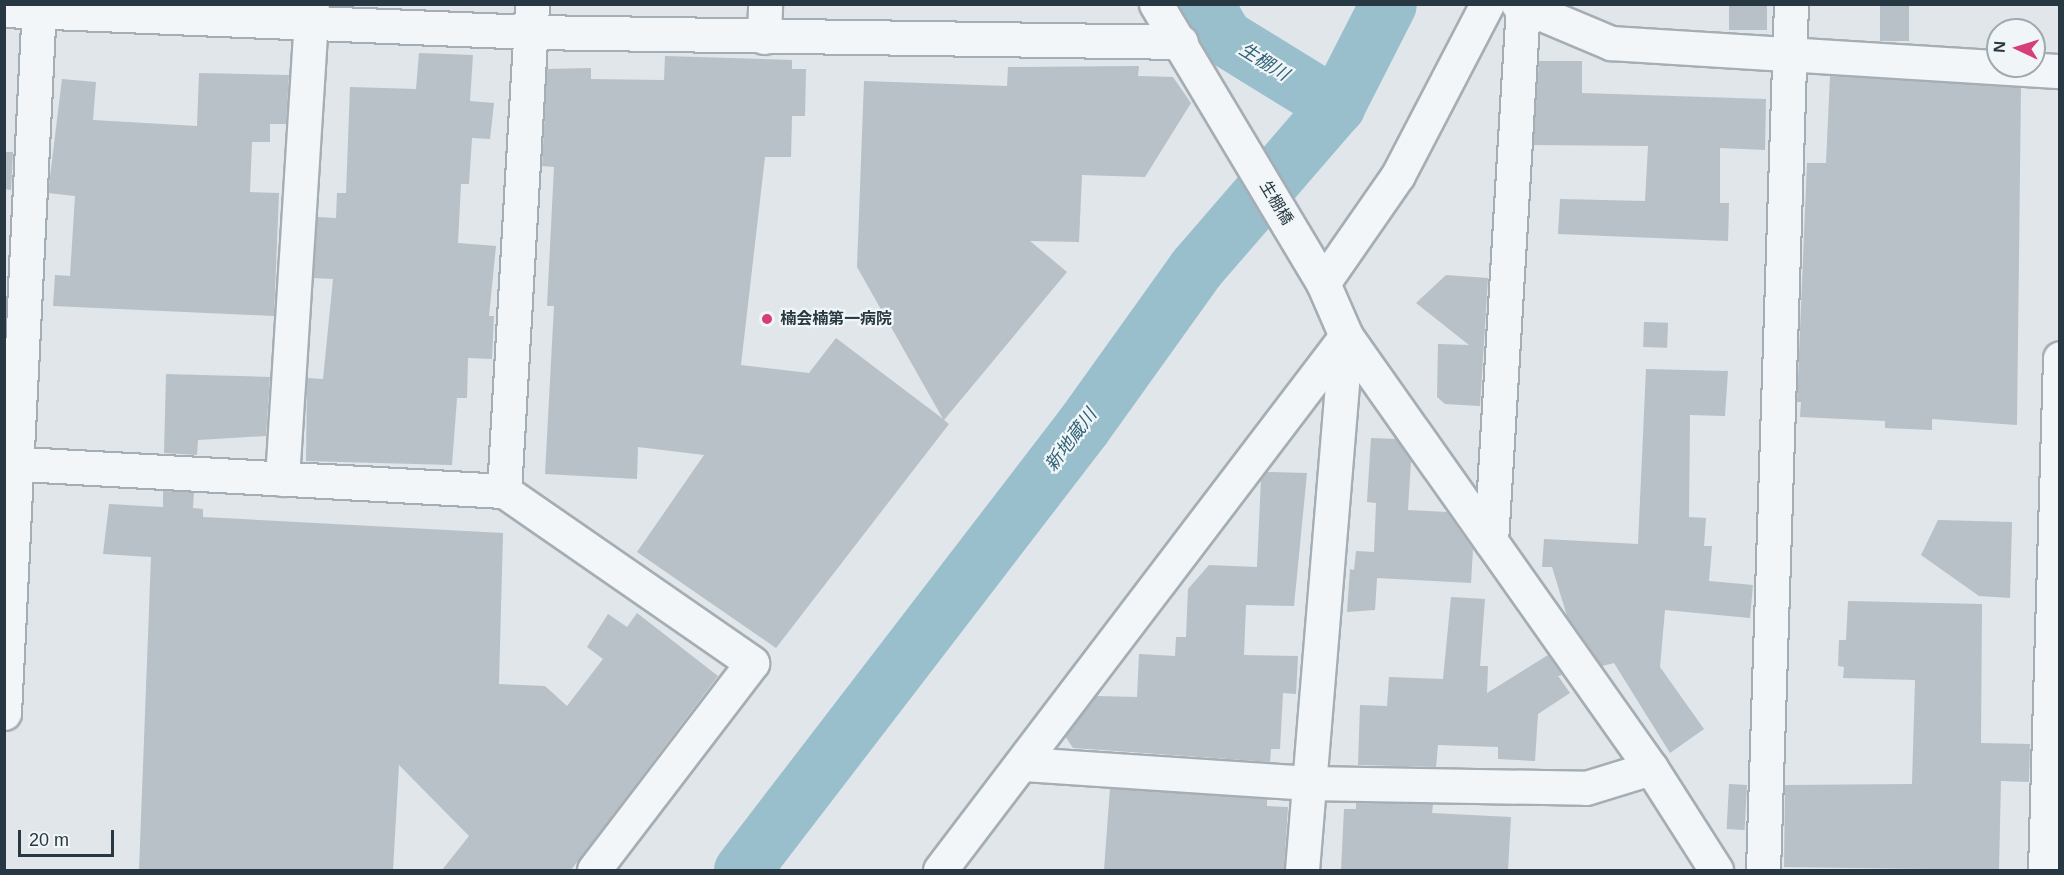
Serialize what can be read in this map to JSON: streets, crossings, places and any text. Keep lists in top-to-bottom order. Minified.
{"streets":{"street":["生棚橋"]},"water":["生棚川","新地蔵川"],"places":["楠会楠第一病院"],"scale_bar":"20 m","north":"left"}
